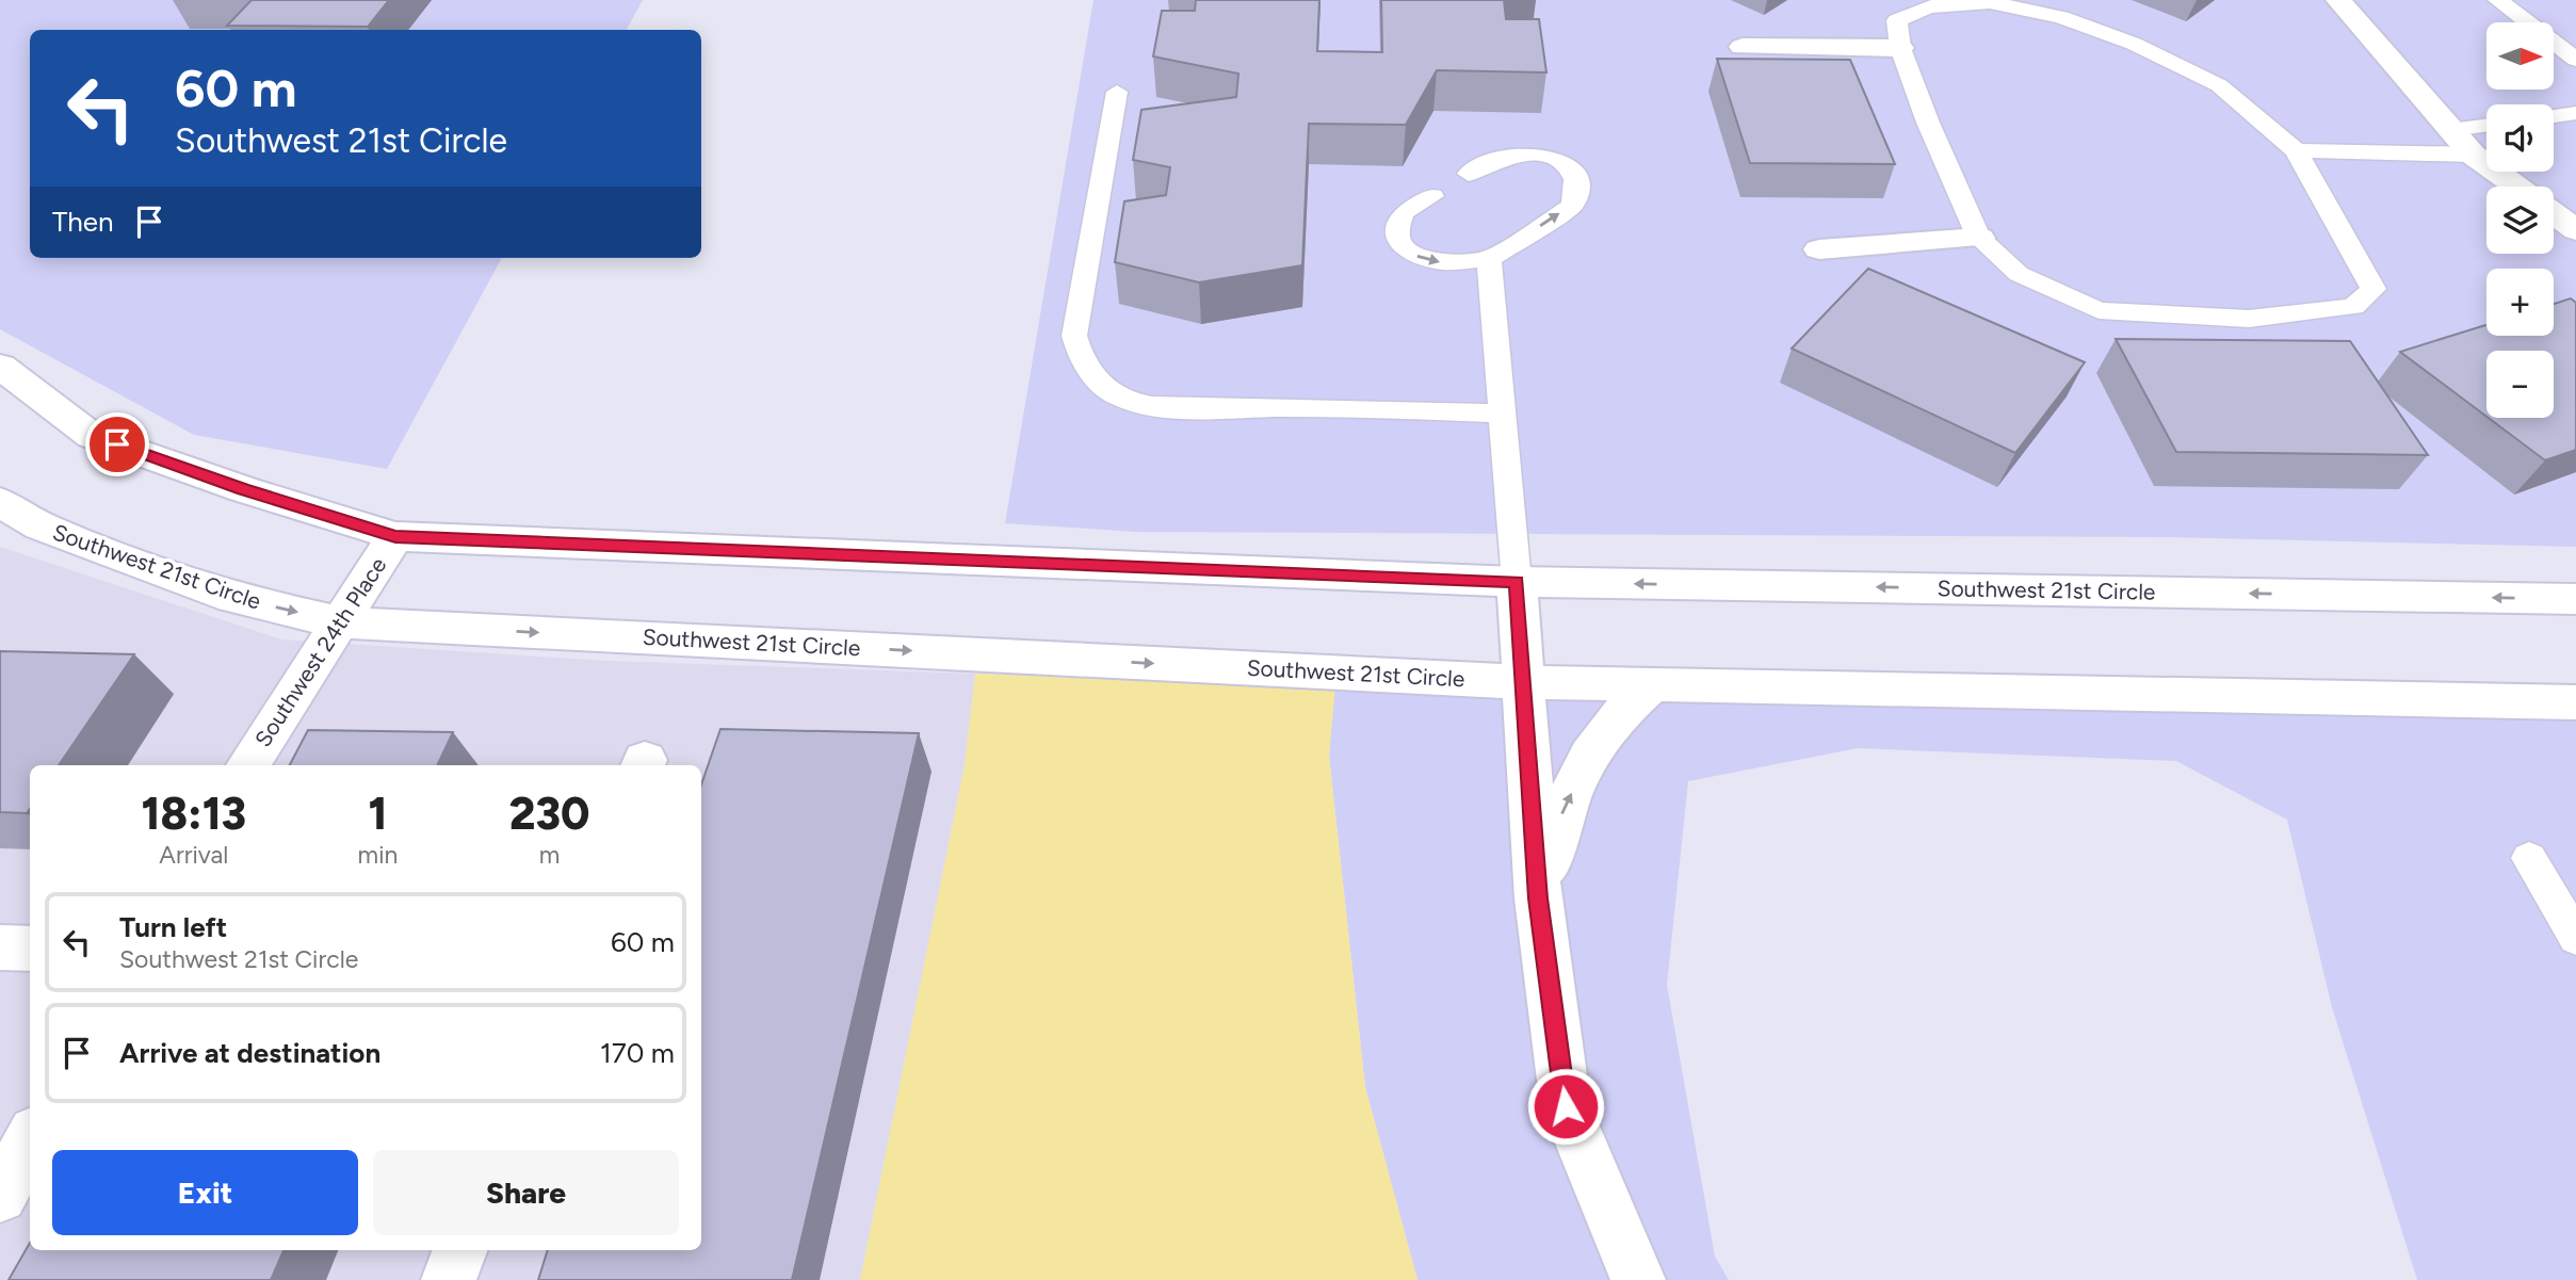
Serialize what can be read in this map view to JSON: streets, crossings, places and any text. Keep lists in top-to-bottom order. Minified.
{"streets":{"street":["Southwest 21st Circle","Southwest 24th Place"]},"crossings":[["Southwest 21st Circle","Southwest 24th Place"]],"north":"right","page":{"map_buttons":["+","−"],"turn":["60 m","Southwest 21st Circle"],"then":"Then","eta":["18:13","Arrival","1","min","230","m"],"list":[{"name":"Turn left","note":"Southwest 21st Circle","value":"60 m"},{"name":"Arrive at destination","value":"170 m"}],"buttons":["Exit","Share"]}}
